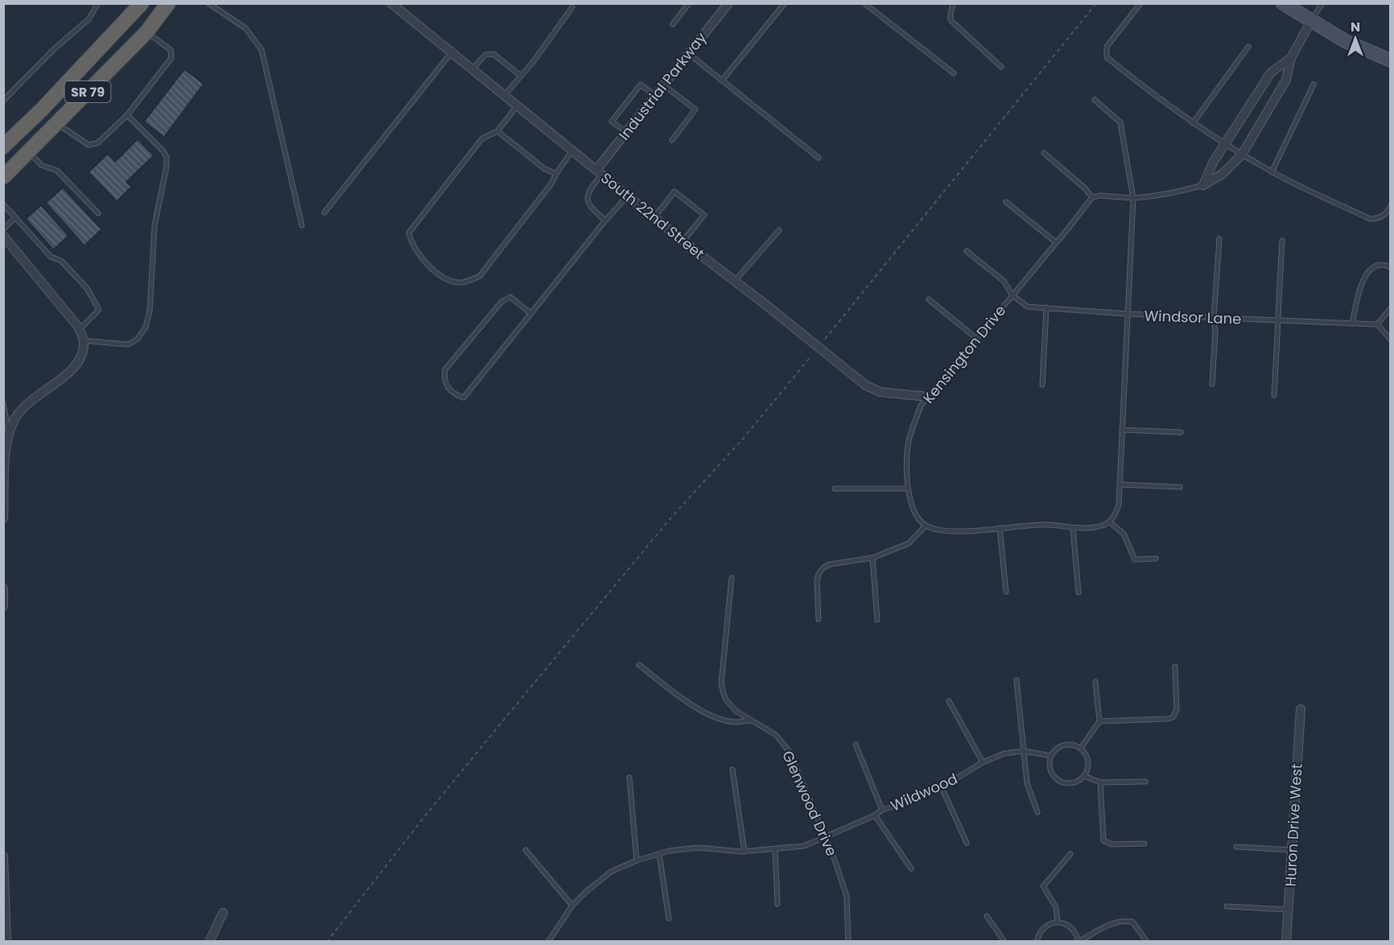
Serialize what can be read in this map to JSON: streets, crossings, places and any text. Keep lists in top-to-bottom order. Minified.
{"streets":{"highway":["SR 79"],"street":["Industrial Parkway","South 22nd Street","Huron Drive West"],"lane":["Windsor Lane","Kensington Drive","Wildwood","Glenwood Drive"]},"crossings":[["Industrial Parkway","South 22nd Street"],["South 22nd Street","Kensington Drive"],["Windsor Lane","Kensington Drive"],["Wildwood","Glenwood Drive"]],"north":"top"}
